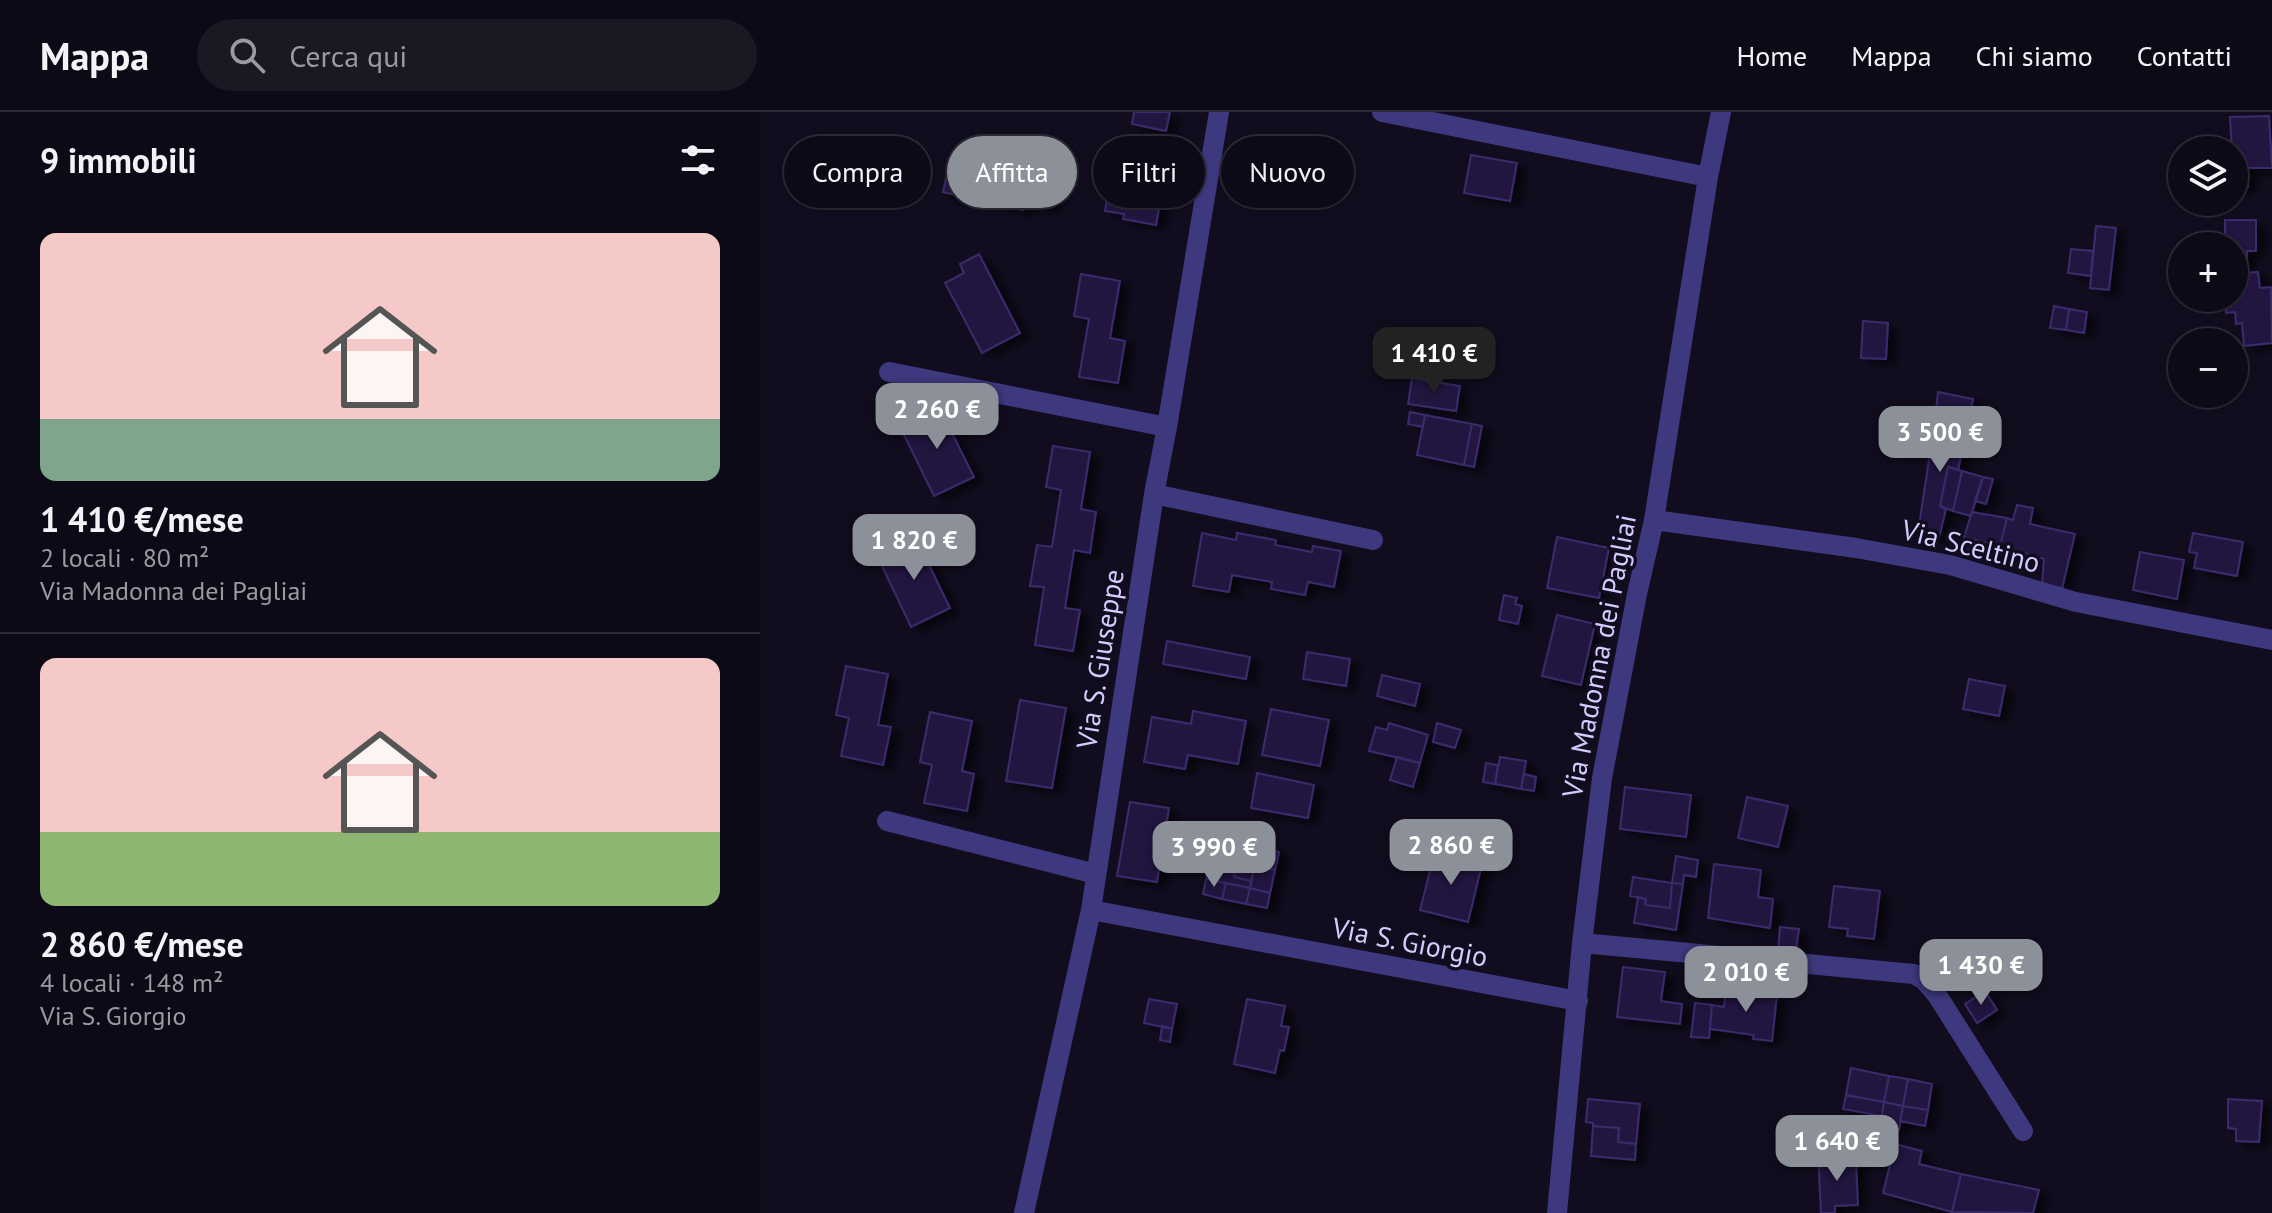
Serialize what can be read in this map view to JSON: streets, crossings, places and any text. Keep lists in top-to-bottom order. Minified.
{"streets":{"street":["Via Sceltino","Via Madonna dei Pagliai","Via S. Giuseppe","Via S. Giorgio"]},"crossings":[["Via Sceltino","Via Madonna dei Pagliai"],["Via Madonna dei Pagliai","Via S. Giorgio"],["Via S. Giuseppe","Via S. Giorgio"]],"page":{"header":"Mappa","search":"Cerca qui","nav":["Home","Mappa","Chi siamo","Contatti"],"heading":"9 immobili","map_buttons":["+","−"],"chip":["Compra","Affitta","Filtri","Nuovo"],"list":[{"name":"1 410 €/mese","note":"2 locali · 80 m² · Via Madonna dei Pagliai"},{"name":"2 860 €/mese","note":"4 locali · 148 m² · Via S. Giorgio"}],"price":["1 410 €","2 260 €","3 500 €","1 820 €","2 860 €","3 990 €","1 430 €","2 010 €","1 640 €"]}}
